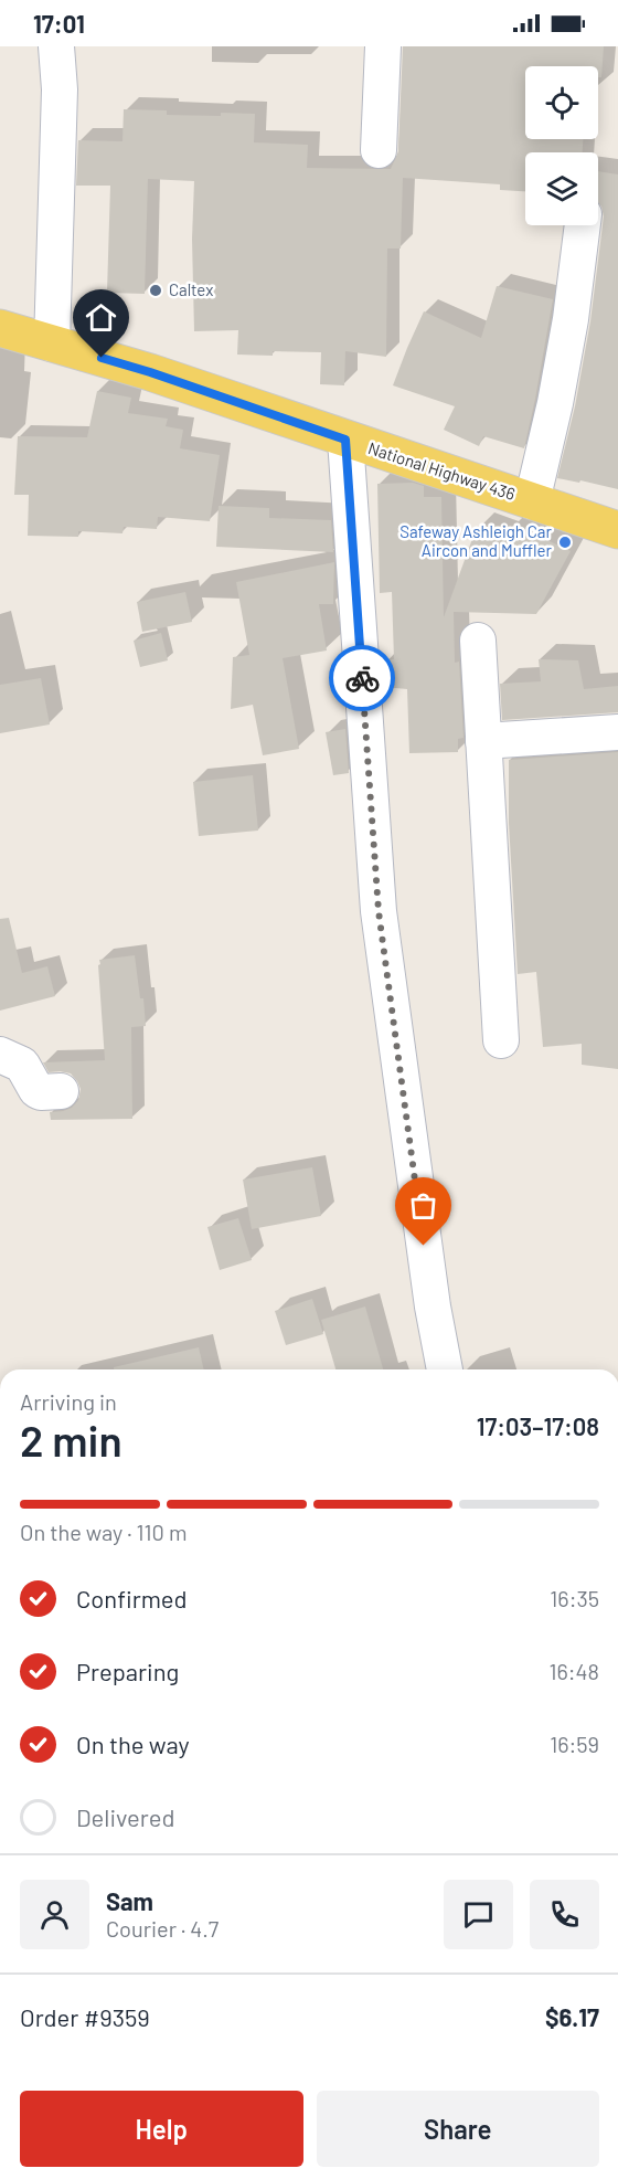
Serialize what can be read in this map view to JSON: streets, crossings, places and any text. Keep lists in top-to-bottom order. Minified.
{"streets":{"main road":["National Highway 436"]},"places":["Caltex","Safeway Ashleigh Car Aircon and Muffler"],"page":{"status":"17:01","heading":["2 min","Arriving in","17:03–17:08"],"panel":["Sam","Courier · 4.7","Order #9359","$6.17"],"bar":"On the way · 110 m","list":[["Confirmed","16:35"],["Preparing","16:48"],["On the way","16:59"],"Delivered"],"buttons":["Help","Share"]}}
